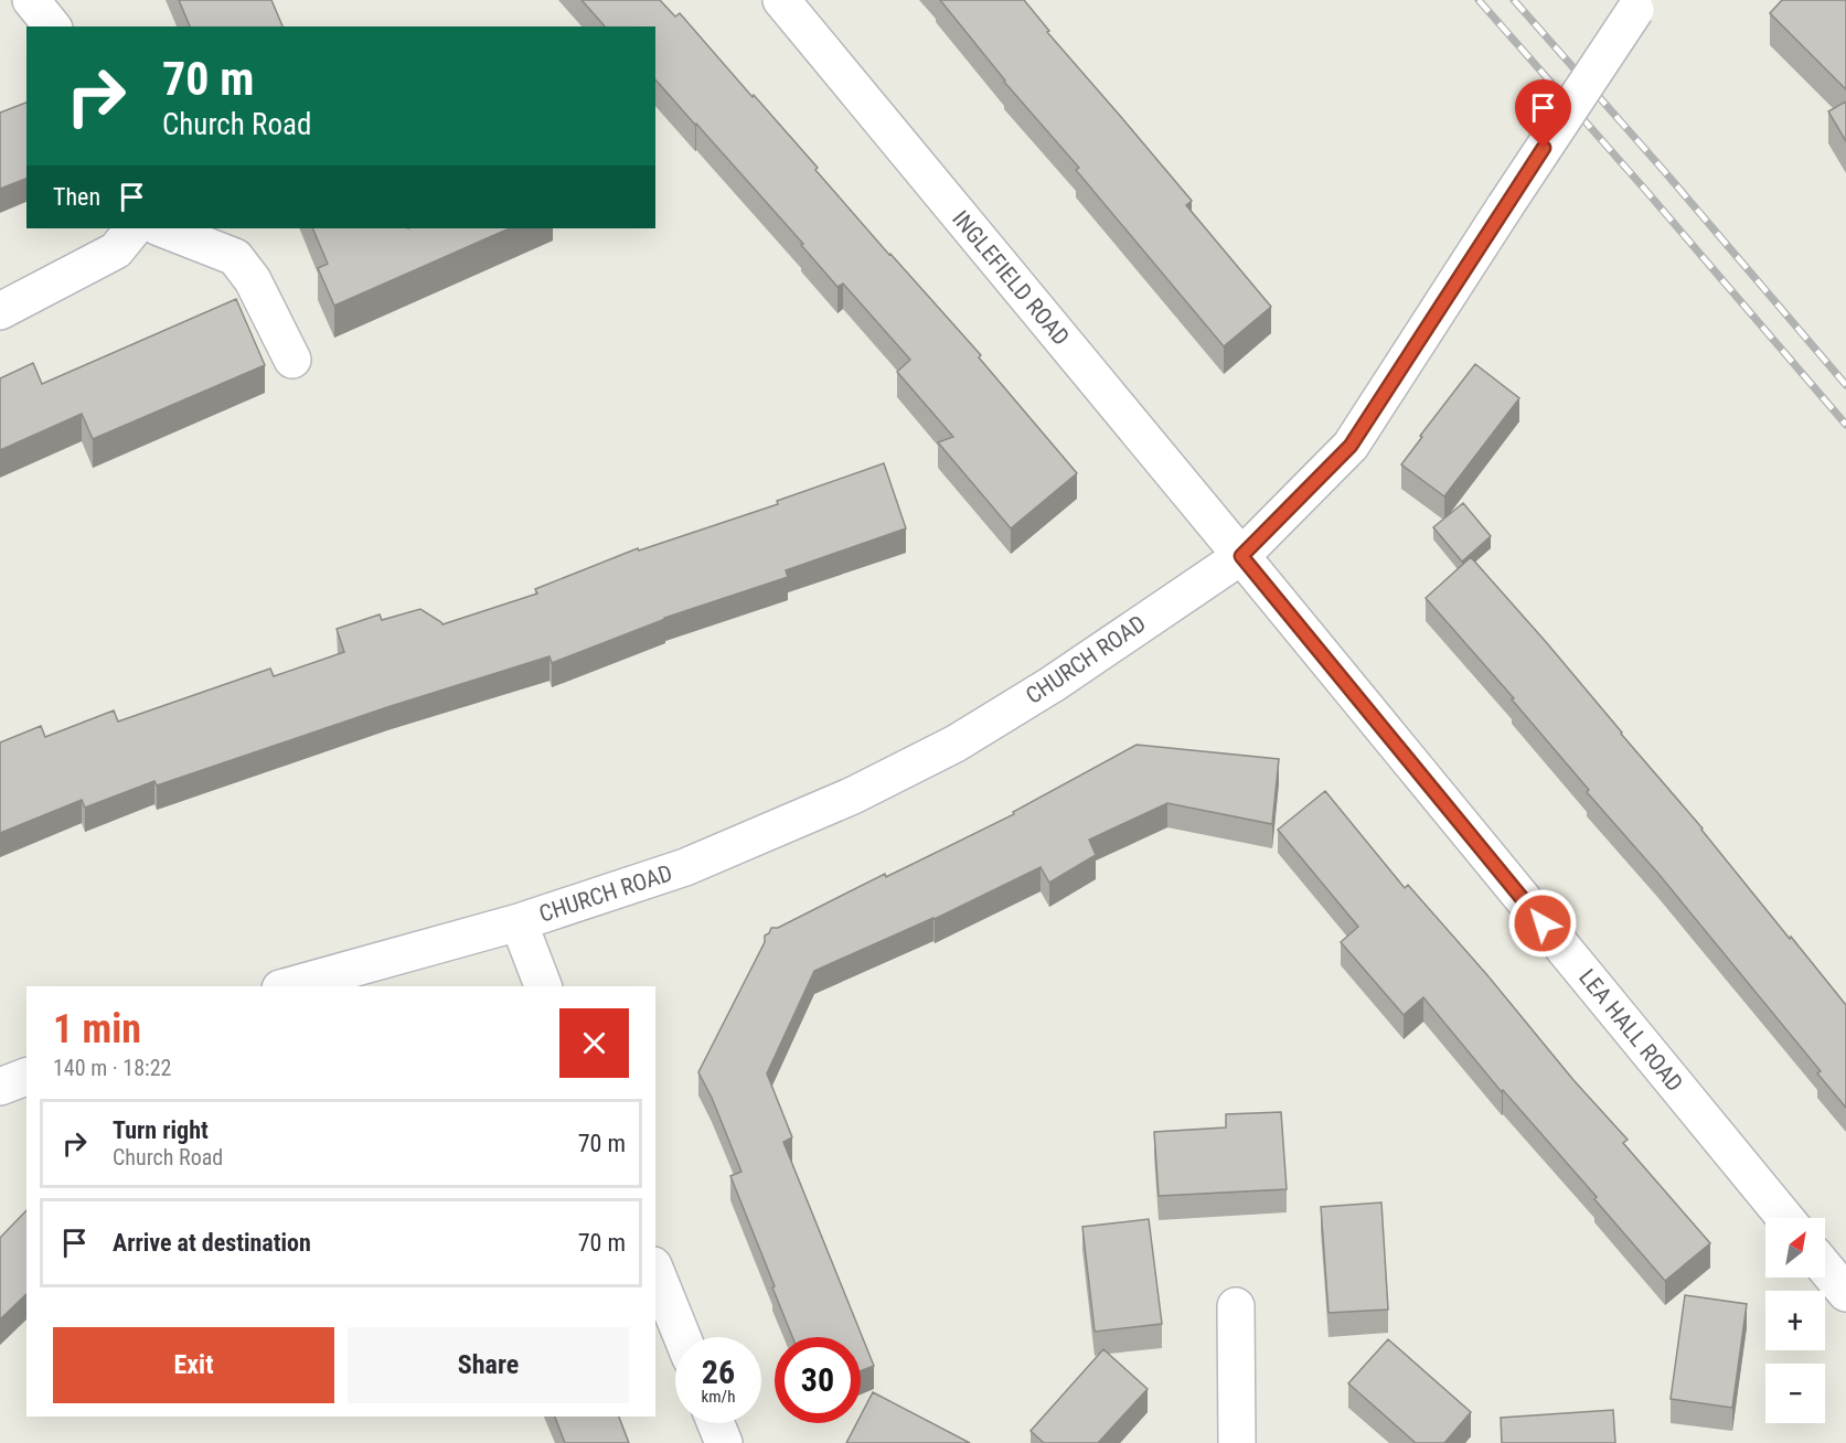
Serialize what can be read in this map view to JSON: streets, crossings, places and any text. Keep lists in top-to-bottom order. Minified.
{"streets":{"street":["INGLEFIELD ROAD","CHURCH ROAD","LEA HALL ROAD"]},"crossings":[["INGLEFIELD ROAD","CHURCH ROAD"],["INGLEFIELD ROAD","LEA HALL ROAD"],["CHURCH ROAD","LEA HALL ROAD"]],"north":"top right","page":{"turn":["70 m","Church Road"],"then":"Then","heading":["1 min","140 m · 18:22"],"list":[{"name":"Turn right","note":"Church Road","value":"70 m"},{"name":"Arrive at destination","value":"70 m"}],"map_buttons":["+","−"],"buttons":["Exit","Share"],"speed":"26 km/h","limit":"30"}}
